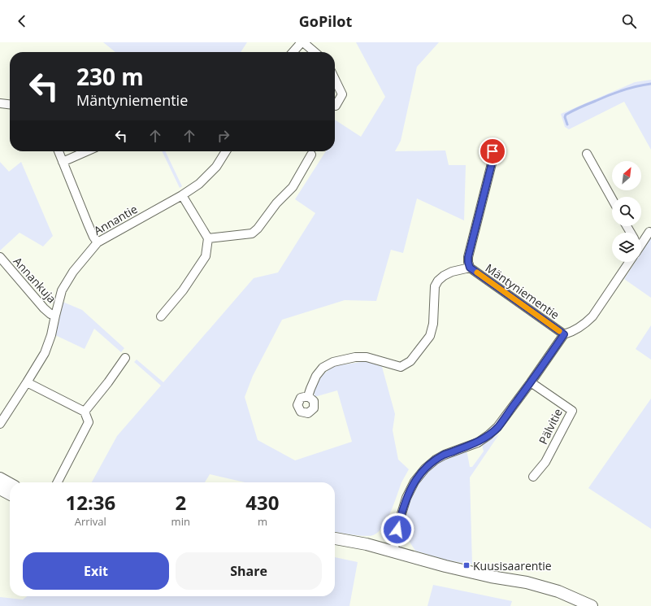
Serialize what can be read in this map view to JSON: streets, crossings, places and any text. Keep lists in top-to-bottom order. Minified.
{"streets":{"street":["Annantie","Annankuja","Mäntyniementie","Pälvitie"]},"crossings":[["Annantie","Annankuja"]],"places":{"transit":["Kuusisaarentie"]},"north":"top right","page":{"header":"GoPilot","turn":["230 m","Mäntyniementie"],"eta":["12:36","Arrival","2","min","430","m"],"buttons":["Exit","Share"]}}
